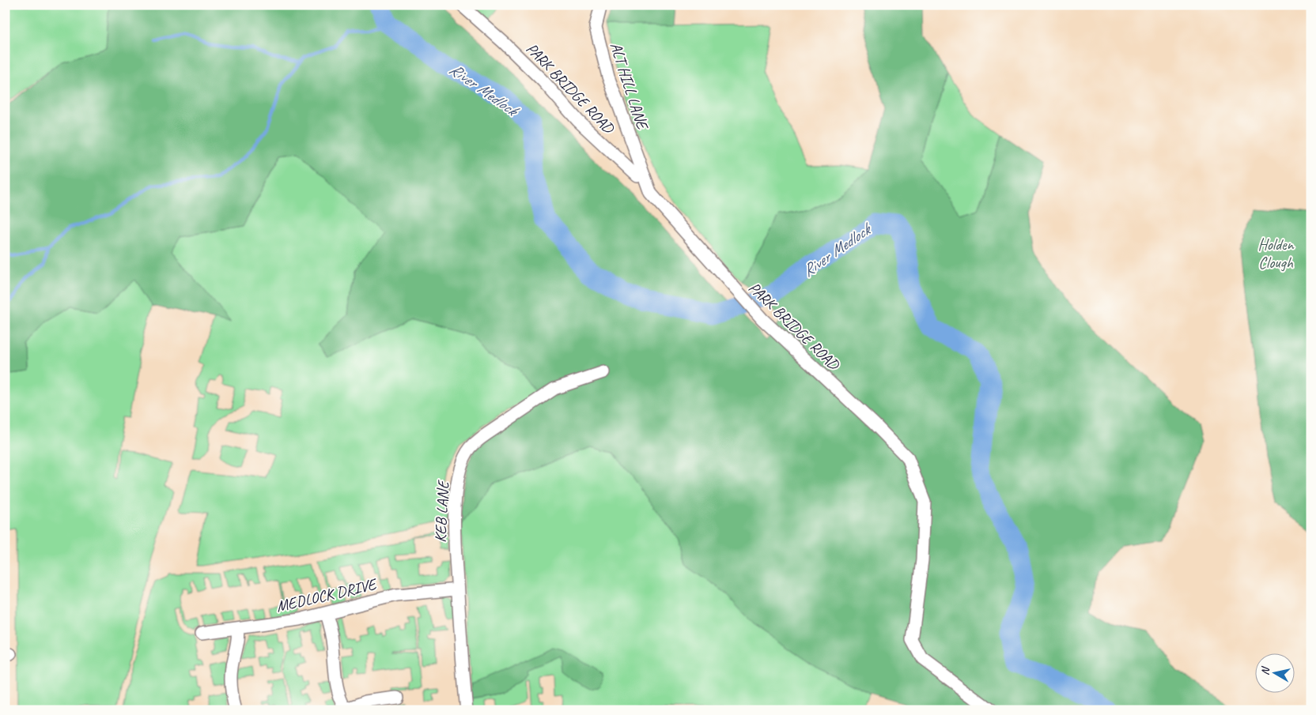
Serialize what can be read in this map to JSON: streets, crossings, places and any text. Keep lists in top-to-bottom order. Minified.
{"streets":{"street":["ALT HILL LANE","PARK BRIDGE ROAD","KEB LANE","MEDLOCK DRIVE"]},"crossings":[["ALT HILL LANE","PARK BRIDGE ROAD"],["KEB LANE","MEDLOCK DRIVE"]],"water":["River Medlock"],"parks":["Holden Clough"],"north":"left"}
